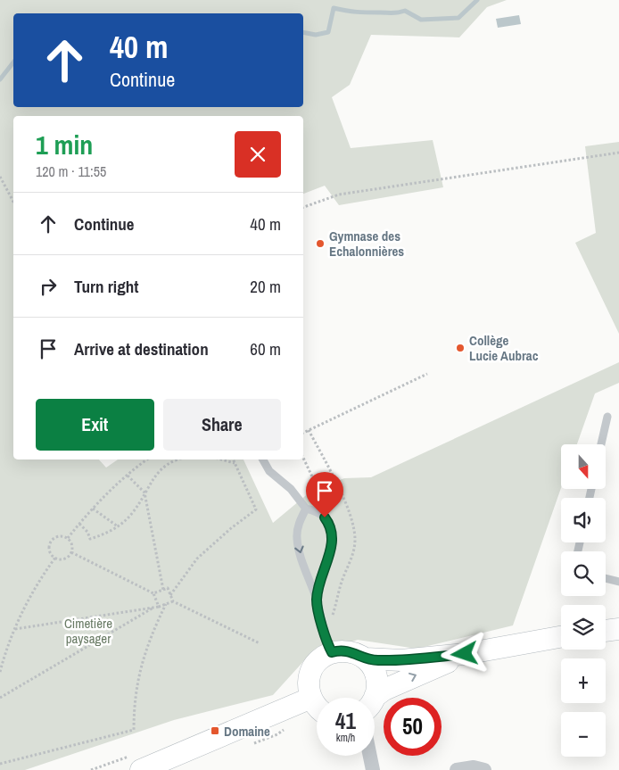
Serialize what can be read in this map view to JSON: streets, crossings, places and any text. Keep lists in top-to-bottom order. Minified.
{"parks":["Cimetière paysager"],"places":{"other":["Gymnase des Echalonnières","Collège Lucie Aubrac"],"transit":["Domaine"]},"north":"bottom","page":{"turn":["40 m","Continue"],"heading":["1 min","120 m · 11:55"],"list":[{"name":"Continue","value":"40 m"},{"name":"Turn right","value":"20 m"},{"name":"Arrive at destination","value":"60 m"}],"buttons":["Exit","Share"],"map_buttons":["+","−"],"speed":"41 km/h","limit":"50"}}
